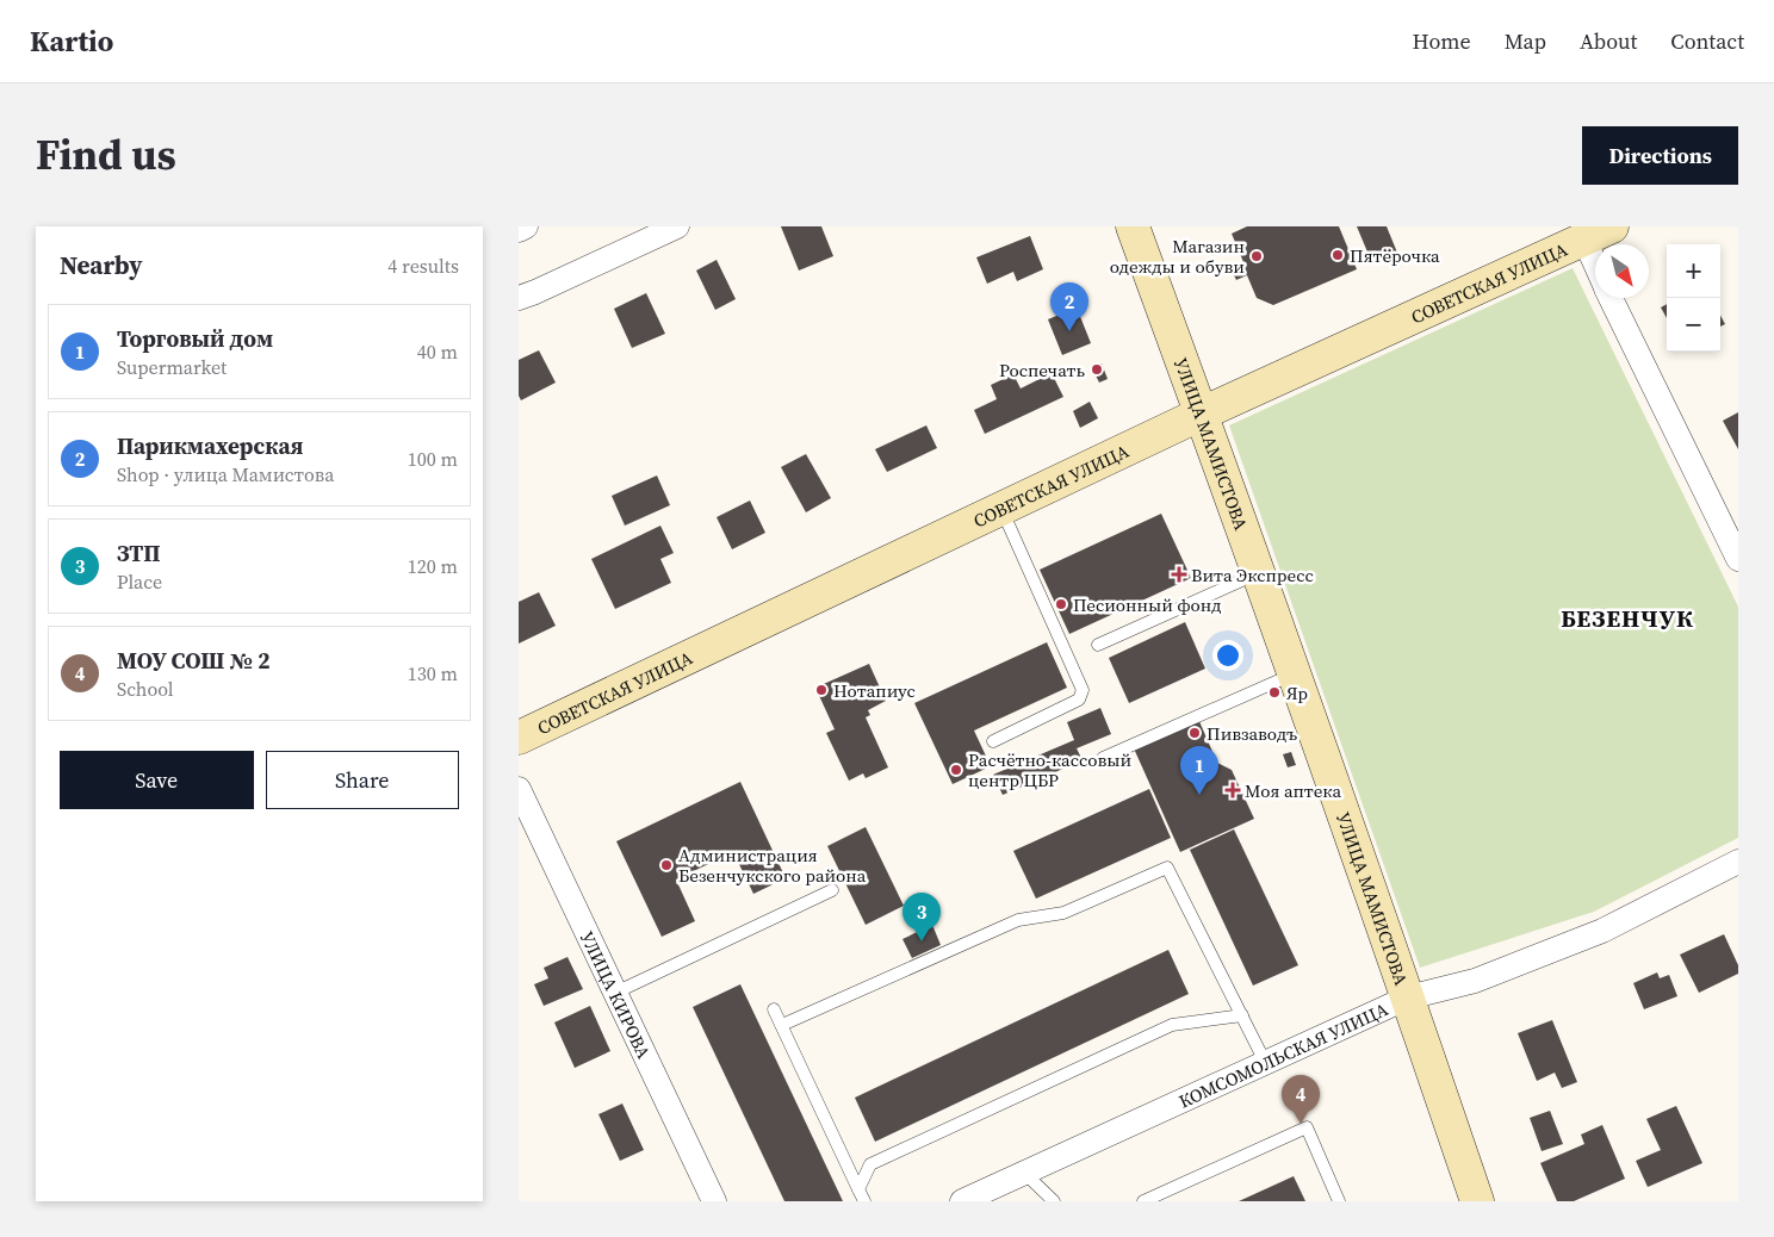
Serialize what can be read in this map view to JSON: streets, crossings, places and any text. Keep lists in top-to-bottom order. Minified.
{"streets":{"street":["СОВЕТСКАЯ УЛИЦА","УЛИЦА МАМИСТОВА","УЛИЦА КИРОВА","КОМСОМОЛЬСКАЯ УЛИЦА"]},"crossings":[["СОВЕТСКАЯ УЛИЦА","УЛИЦА МАМИСТОВА"],["УЛИЦА МАМИСТОВА","КОМСОМОЛЬСКАЯ УЛИЦА"]],"districts":["БЕЗЕНЧУК"],"places":{"other":["Пятёрочка","Магазин одежды и обуви","Роспечать","Песионный фонд","Нотапиус","Яр","Пивзаводъ","Расчётно-кассовый центр ЦБР","Администрация Безенчукского района"],"health":["Вита Экспресс","Моя аптека"]},"north":"bottom right","page":{"header":"Kartio","nav":["Home","Map","About","Contact"],"title":"Find us","buttons":["Directions",["Save","Share"]],"heading":["Nearby","4 results"],"map_buttons":["+","−"],"pins":["2","1","3","4"],"list":[{"mark":"1","name":"Торговый дом","note":"Supermarket","value":"40 m"},{"mark":"2","name":"Парикмахерская","note":"Shop · улица Мамистова","value":"100 m"},{"mark":"3","name":"ЗТП","note":"Place","value":"120 m"},{"mark":"4","name":"МОУ СОШ № 2","note":"School","value":"130 m"}]}}
